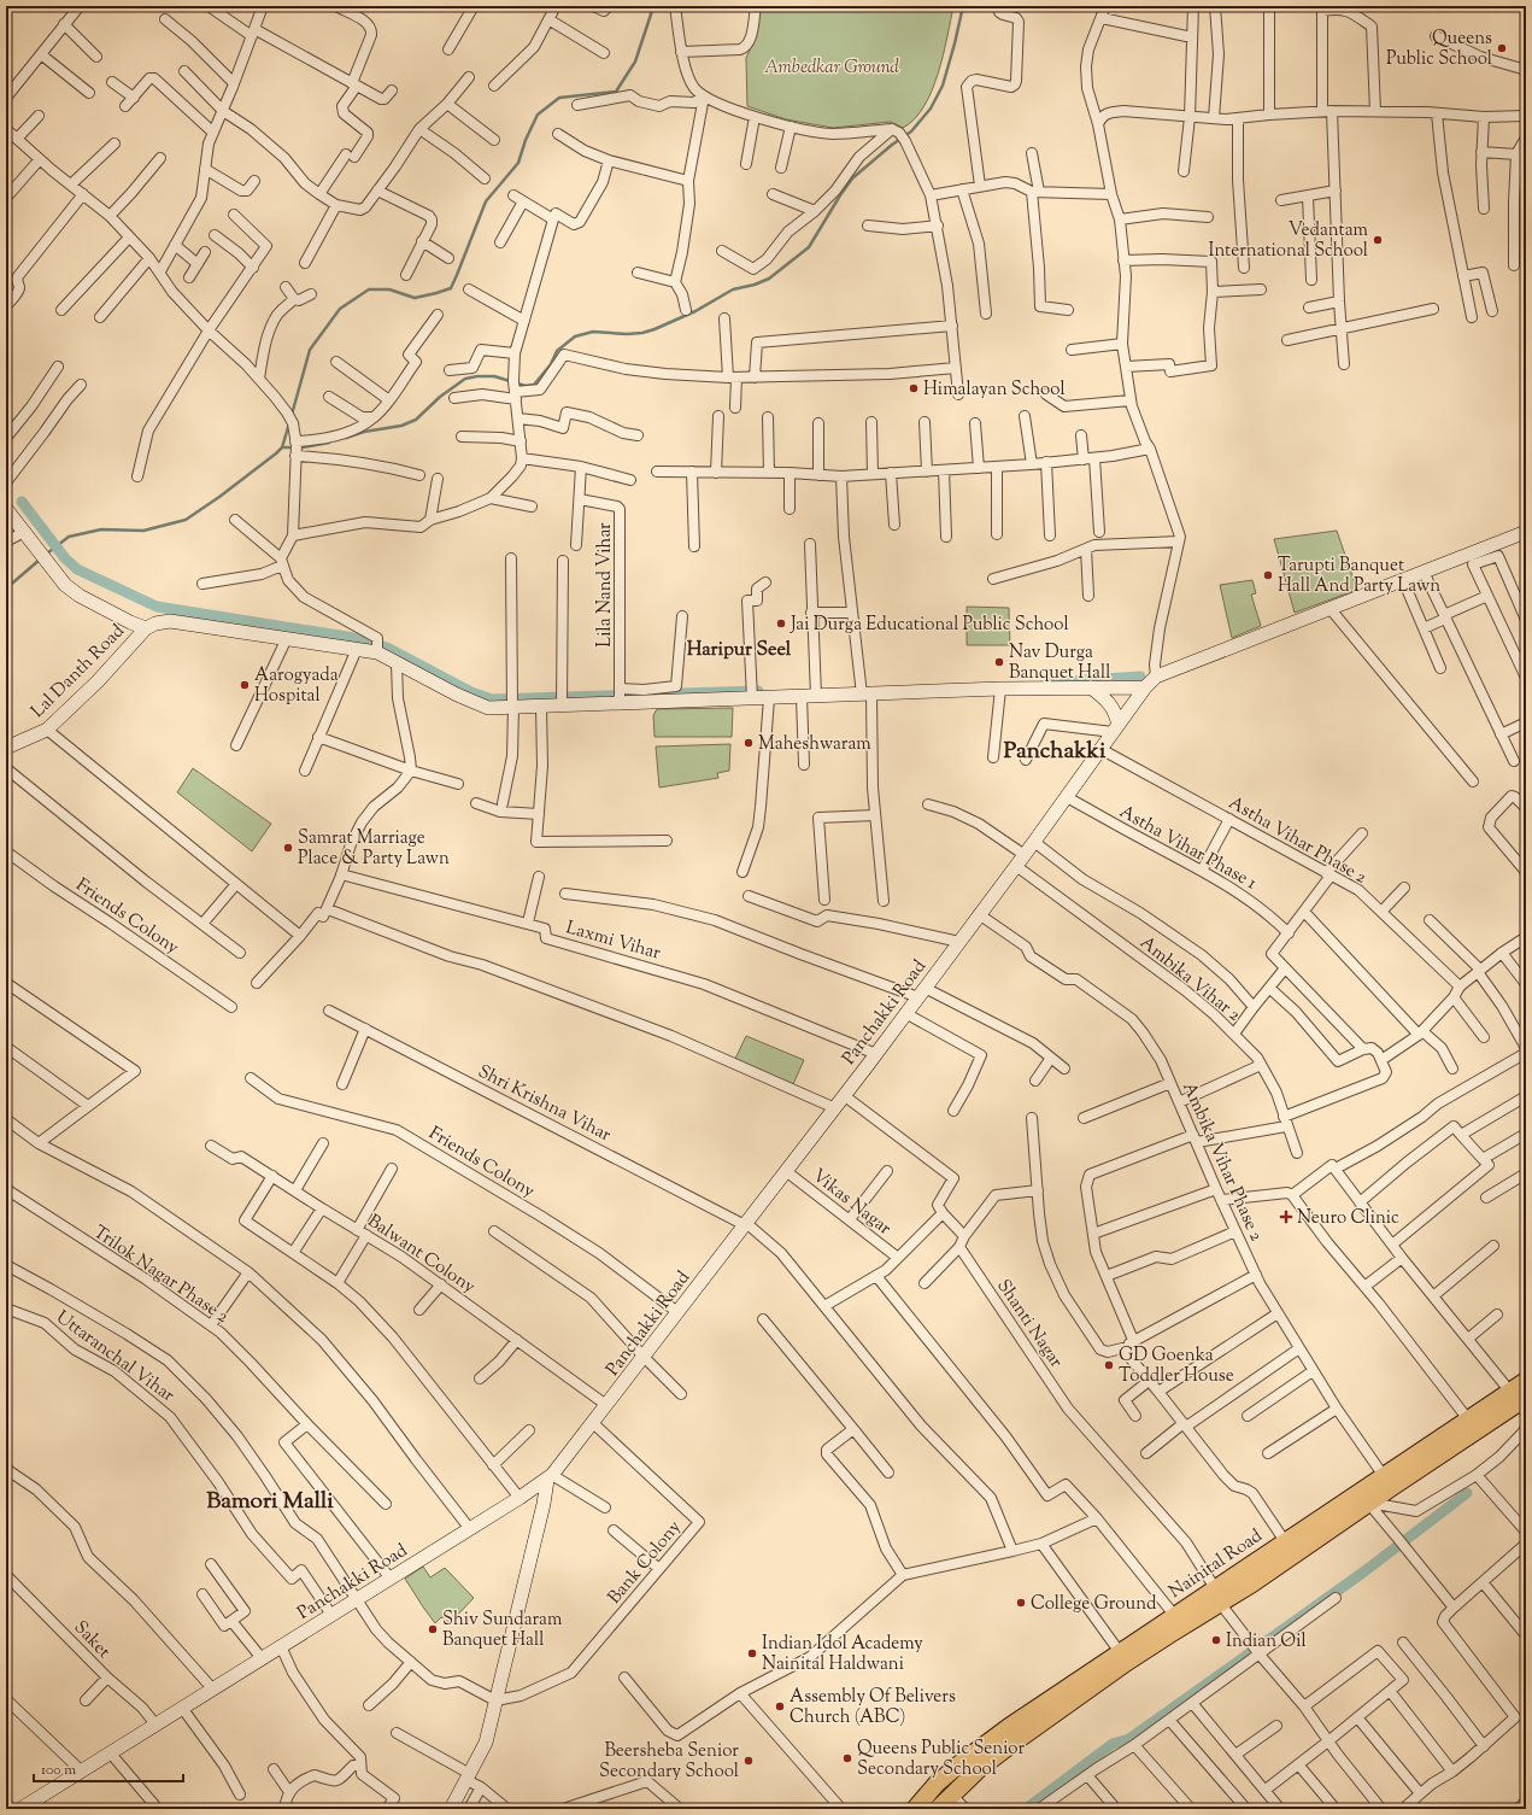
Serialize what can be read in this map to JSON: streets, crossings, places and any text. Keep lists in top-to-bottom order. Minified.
{"streets":{"highway":["Nainital Road"],"main road":["Lal Danth Road","Panchakki Road"],"street":["Lila Nand Vihar","Astha Vihar Phase 2","Astha Vihar Phase 1","Friends Colony","Laxmi Vihar","Ambika Vihar 2","Shri Krishna Vihar","Ambika Vihar Phase 2","Vikas Nagar","Balwant Colony","Trilok Nagar Phase 2","Shanti Nagar","Uttaranchal Vihar","Bank Colony","Saket"]},"crossings":[["Astha Vihar Phase 2","Panchakki Road"],["Astha Vihar Phase 1","Panchakki Road"],["Friends Colony","Panchakki Road"],["Laxmi Vihar","Panchakki Road"],["Ambika Vihar 2","Panchakki Road"],["Panchakki Road","Shri Krishna Vihar"],["Panchakki Road","Ambika Vihar Phase 2"],["Panchakki Road","Vikas Nagar"],["Panchakki Road","Balwant Colony"],["Panchakki Road","Uttaranchal Vihar"],["Panchakki Road","Bank Colony"],["Panchakki Road","Saket"],["Ambika Vihar Phase 2","Nainital Road"],["Shanti Nagar","Nainital Road"]],"districts":["Haripur Seel","Panchakki","Bamori Malli"],"parks":["Ambedkar Ground"],"places":{"other":["Queens Public School","Vedantam International School","Himalayan School","Tarupti Banquet Hall And Party Lawn","Jai Durga Educational Public School","Nav Durga Banquet Hall","Aarogyada Hospital","Maheshwaram","Samrat Marriage Place & Party Lawn","GD Goenka Toddler House","College Ground","Shiv Sundaram Banquet Hall","Indian Oil","Indian Idol Academy Nainital Haldwani","Assembly Of Belivers Church (ABC)","Queens Public Senior Secondary School","Beersheba Senior Secondary School"],"health":["Neuro Clinic"]},"scale_bar":"100 m"}
